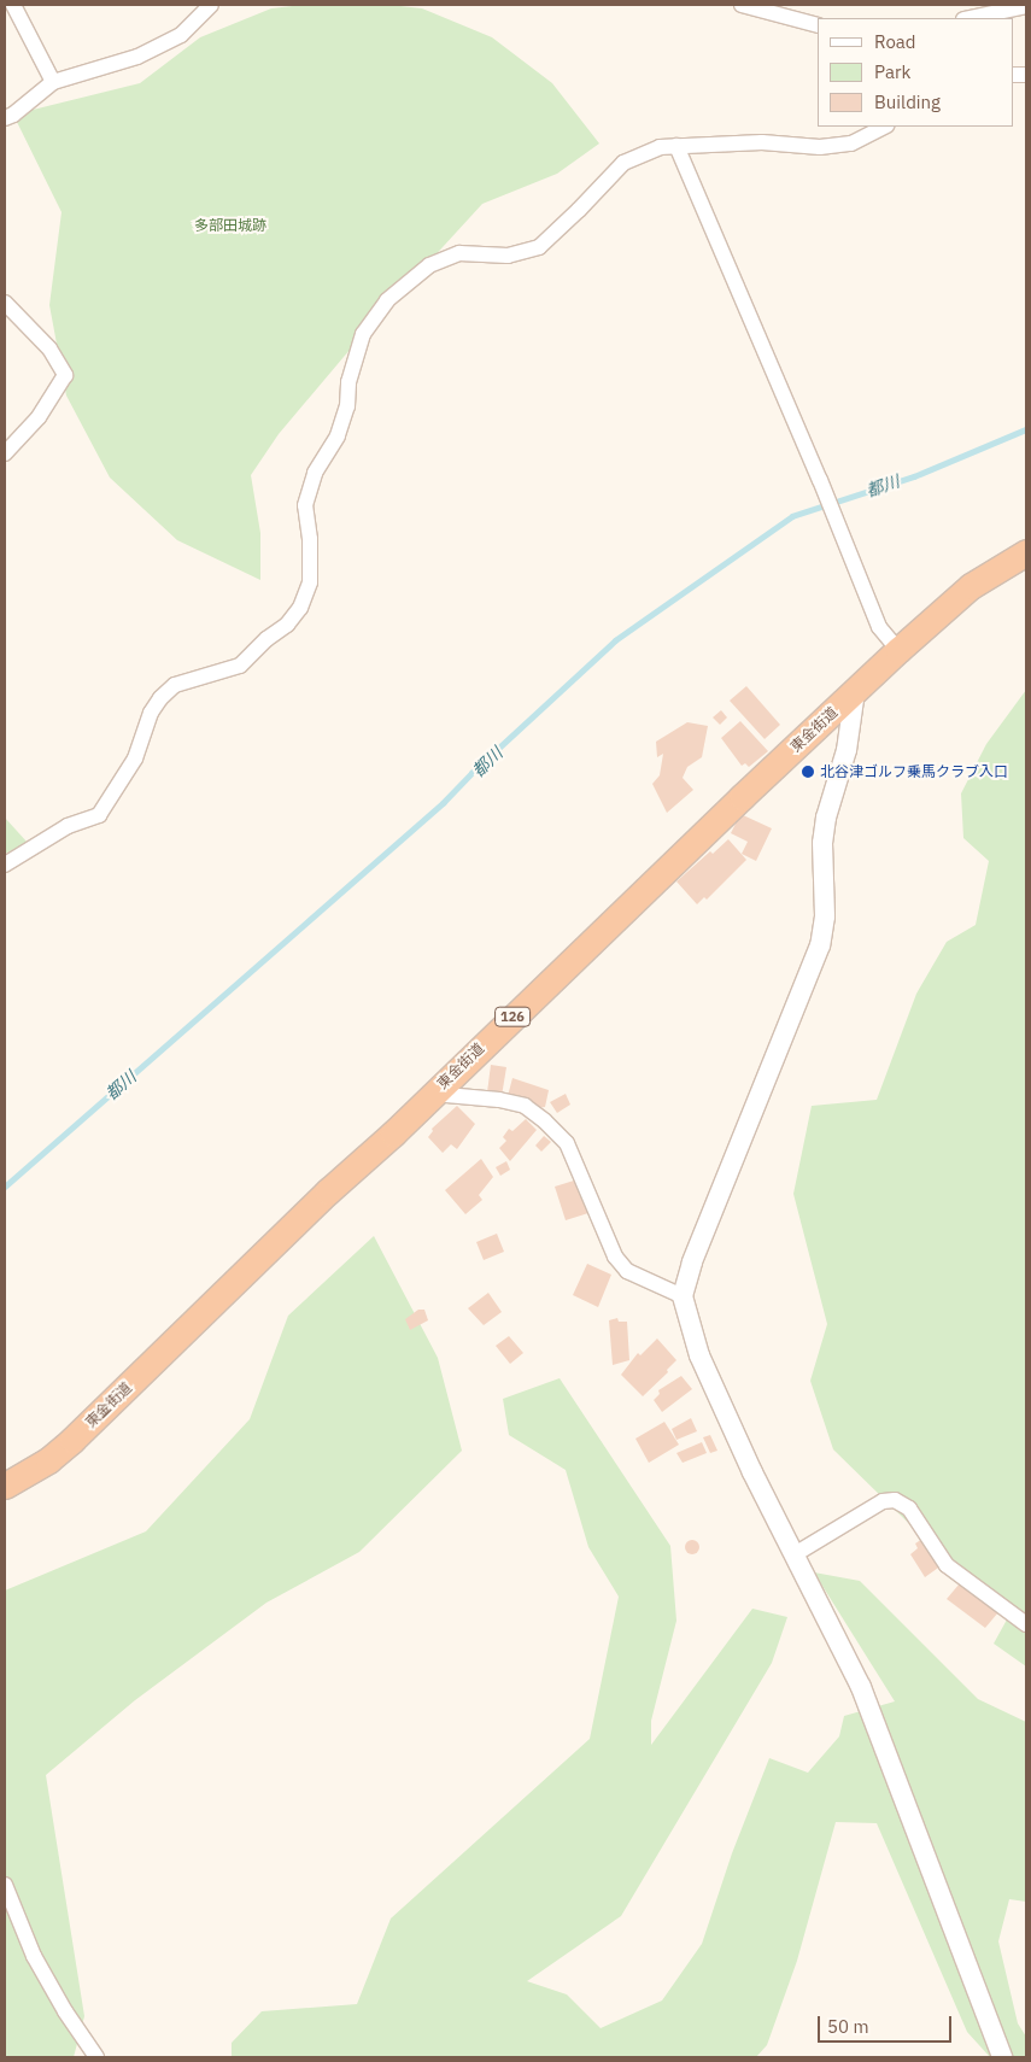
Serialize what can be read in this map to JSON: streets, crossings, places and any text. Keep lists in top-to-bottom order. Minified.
{"streets":{"highway":["東金街道","126"]},"water":["都川"],"parks":["多部田城跡"],"places":["北谷津ゴルフ乗馬クラブ入口"],"legend":["Road","Park","Building"],"scale_bar":"50 m"}
